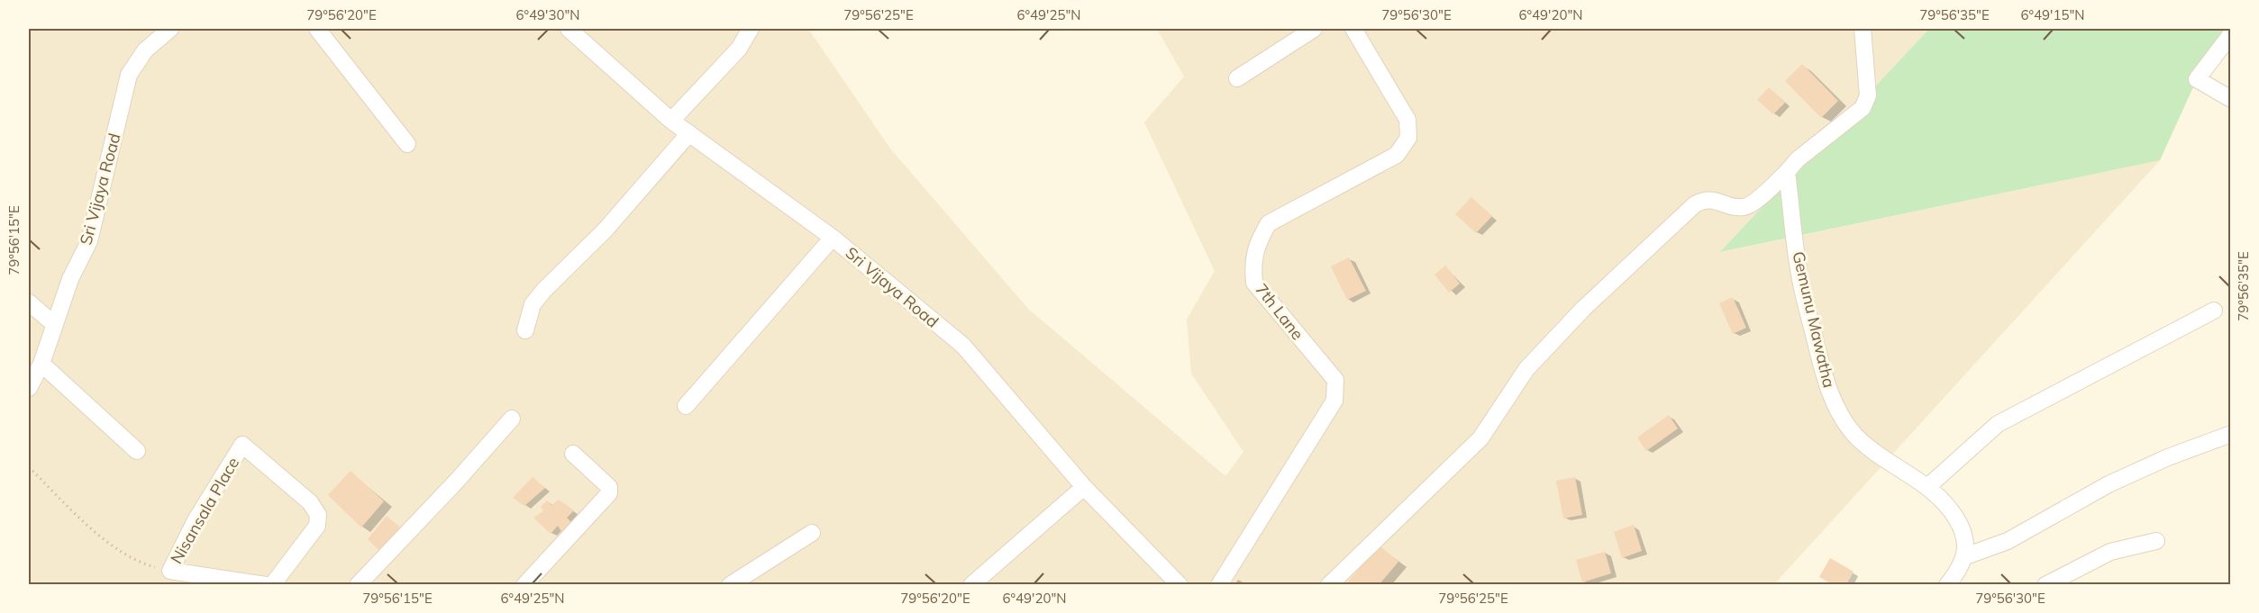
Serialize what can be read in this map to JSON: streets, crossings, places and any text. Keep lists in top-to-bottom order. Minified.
{"streets":{"street":["Sri Vijaya Road","7th Lane","Gemunu Mawatha","Nisansala Place"]},"coordinates":["79°56'20\"E","6°49'30\"N","79°56'25\"E","6°49'25\"N","79°56'30\"E","6°49'20\"N","79°56'35\"E","6°49'15\"N","79°56'15\"E"]}
